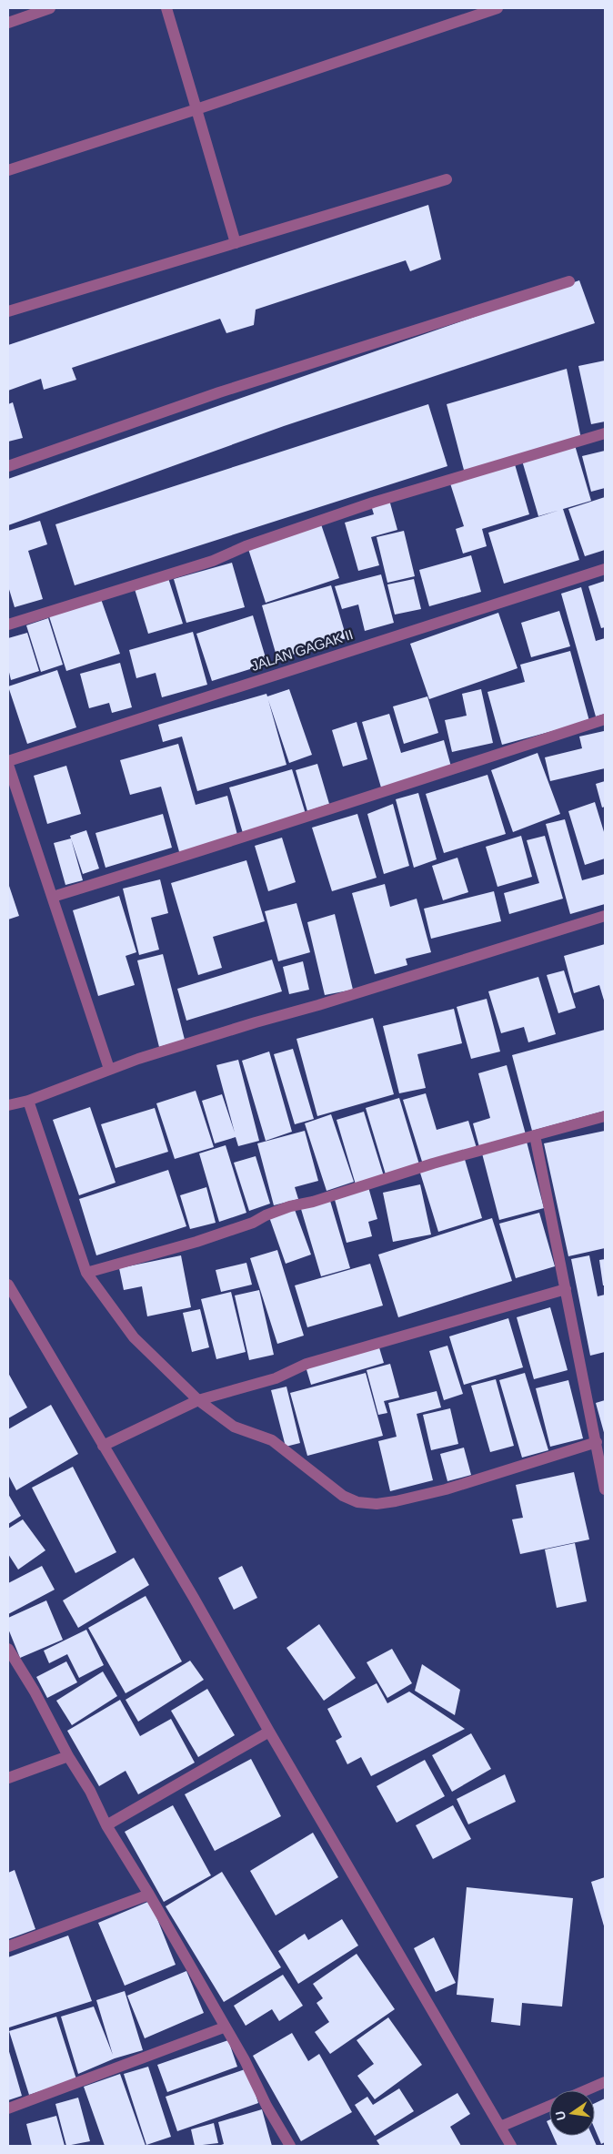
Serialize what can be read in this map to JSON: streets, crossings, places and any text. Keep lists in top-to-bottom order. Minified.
{"streets":{"street":["JALAN GAGAK II"]},"north":"left"}
